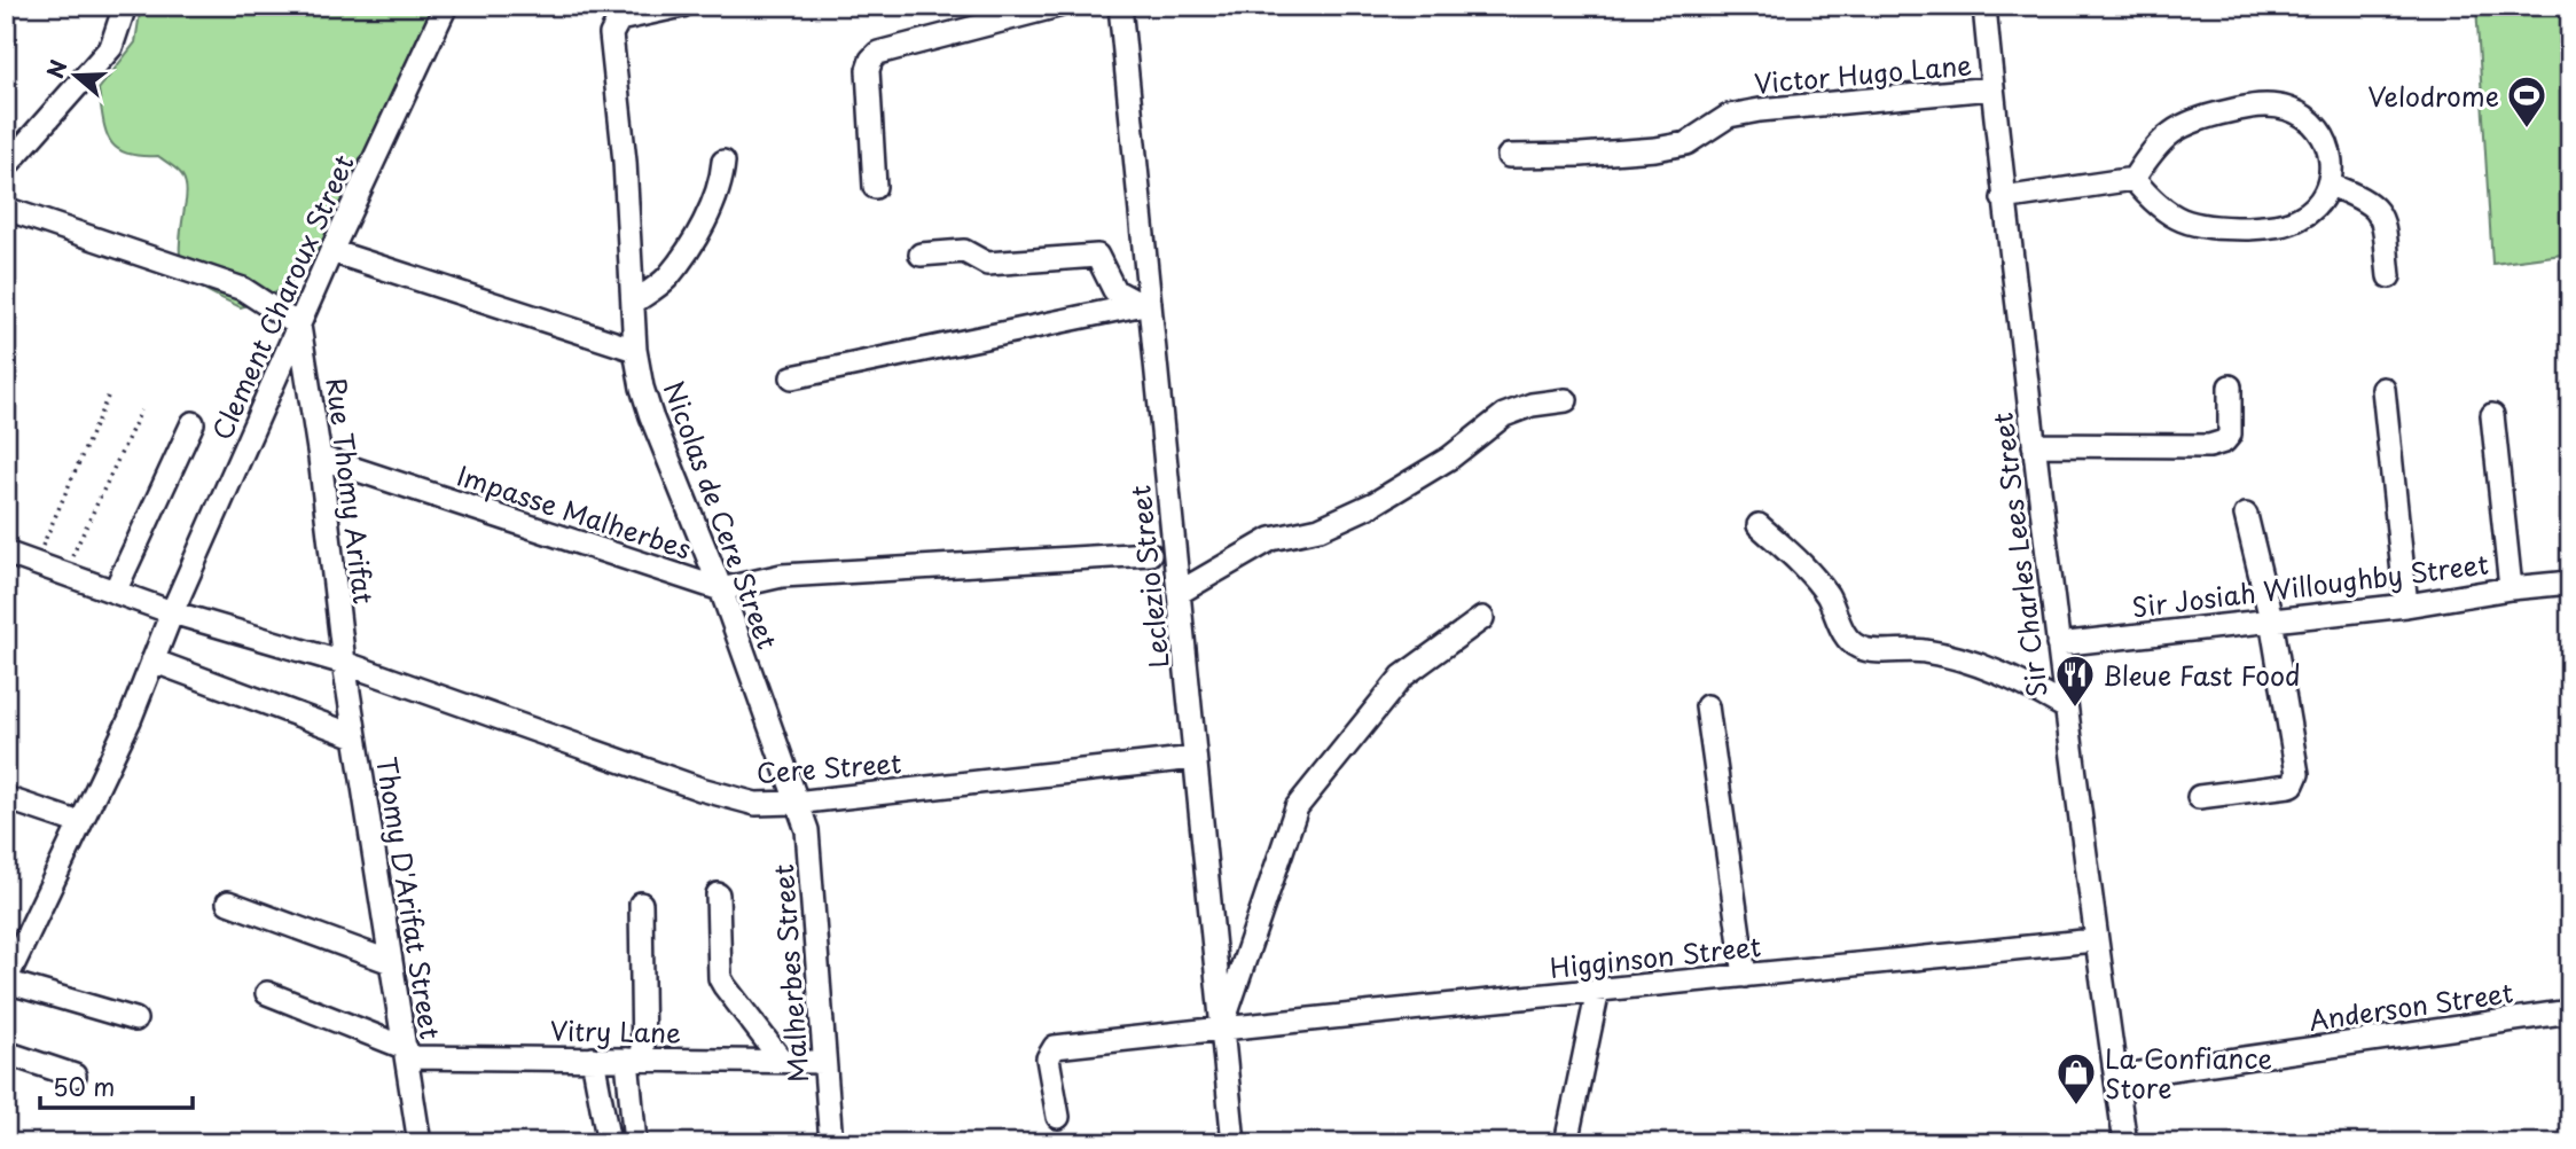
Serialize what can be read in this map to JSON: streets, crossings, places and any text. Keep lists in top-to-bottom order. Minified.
{"streets":{"street":["Victor Hugo Lane","Clement Charoux Street","Rue Thomy Arifat","Impasse Malherbes","Nicolas de Cere Street","Sir Charles Lees Street","Leclezio Street","Sir Josiah Willoughby Street","Cere Street","Thomy D'Arifat Street","Higginson Street","Malherbes Street","Anderson Street","Vitry Lane"]},"crossings":[["Victor Hugo Lane","Sir Charles Lees Street"],["Clement Charoux Street","Rue Thomy Arifat"],["Clement Charoux Street","Cere Street"],["Rue Thomy Arifat","Impasse Malherbes"],["Rue Thomy Arifat","Cere Street"],["Rue Thomy Arifat","Thomy D'Arifat Street"],["Impasse Malherbes","Nicolas de Cere Street"],["Nicolas de Cere Street","Cere Street"],["Nicolas de Cere Street","Malherbes Street"],["Sir Charles Lees Street","Sir Josiah Willoughby Street"],["Sir Charles Lees Street","Higginson Street"],["Sir Charles Lees Street","Anderson Street"],["Leclezio Street","Cere Street"],["Leclezio Street","Higginson Street"],["Cere Street","Thomy D'Arifat Street"],["Cere Street","Malherbes Street"],["Thomy D'Arifat Street","Vitry Lane"],["Malherbes Street","Vitry Lane"]],"places":{"sports":["Velodrome"],"restaurant":["Bleue Fast Food"],"shop":["La Confiance Store"]},"scale_bar":"50 m","north":"left"}
